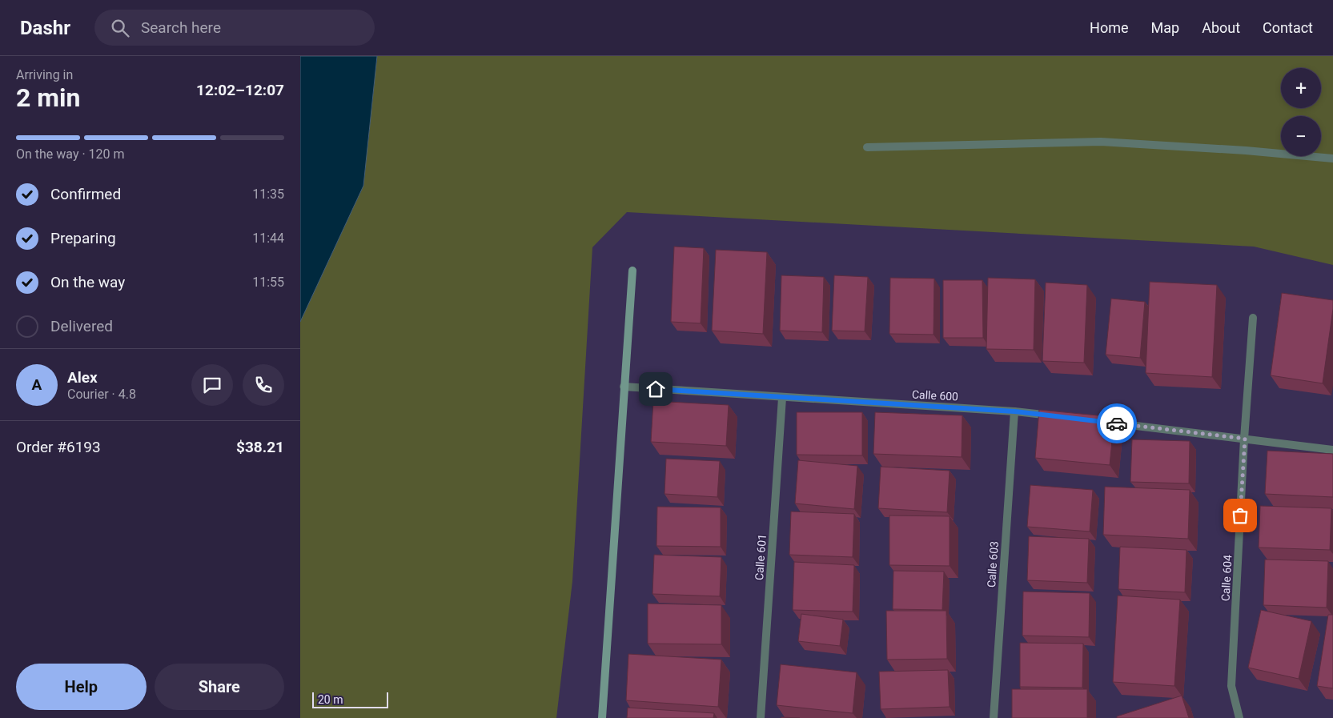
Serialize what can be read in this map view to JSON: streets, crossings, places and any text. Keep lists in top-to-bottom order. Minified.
{"streets":{"street":["Calle 600","Calle 601","Calle 603","Calle 604"]},"crossings":[["Calle 600","Calle 601"],["Calle 600","Calle 603"]],"scale_bar":"20 m","page":{"header":"Dashr","search":"Search here","nav":["Home","Map","About","Contact"],"heading":["2 min","Arriving in","12:02–12:07"],"panel":["Alex","Courier · 4.8","Order #6193","$38.21"],"map_buttons":["+","−"],"bar":"On the way · 120 m","list":[["Confirmed","11:35"],["Preparing","11:44"],["On the way","11:55"],"Delivered"],"round":"A","buttons":["Help","Share"],"scale":"20 m"}}
